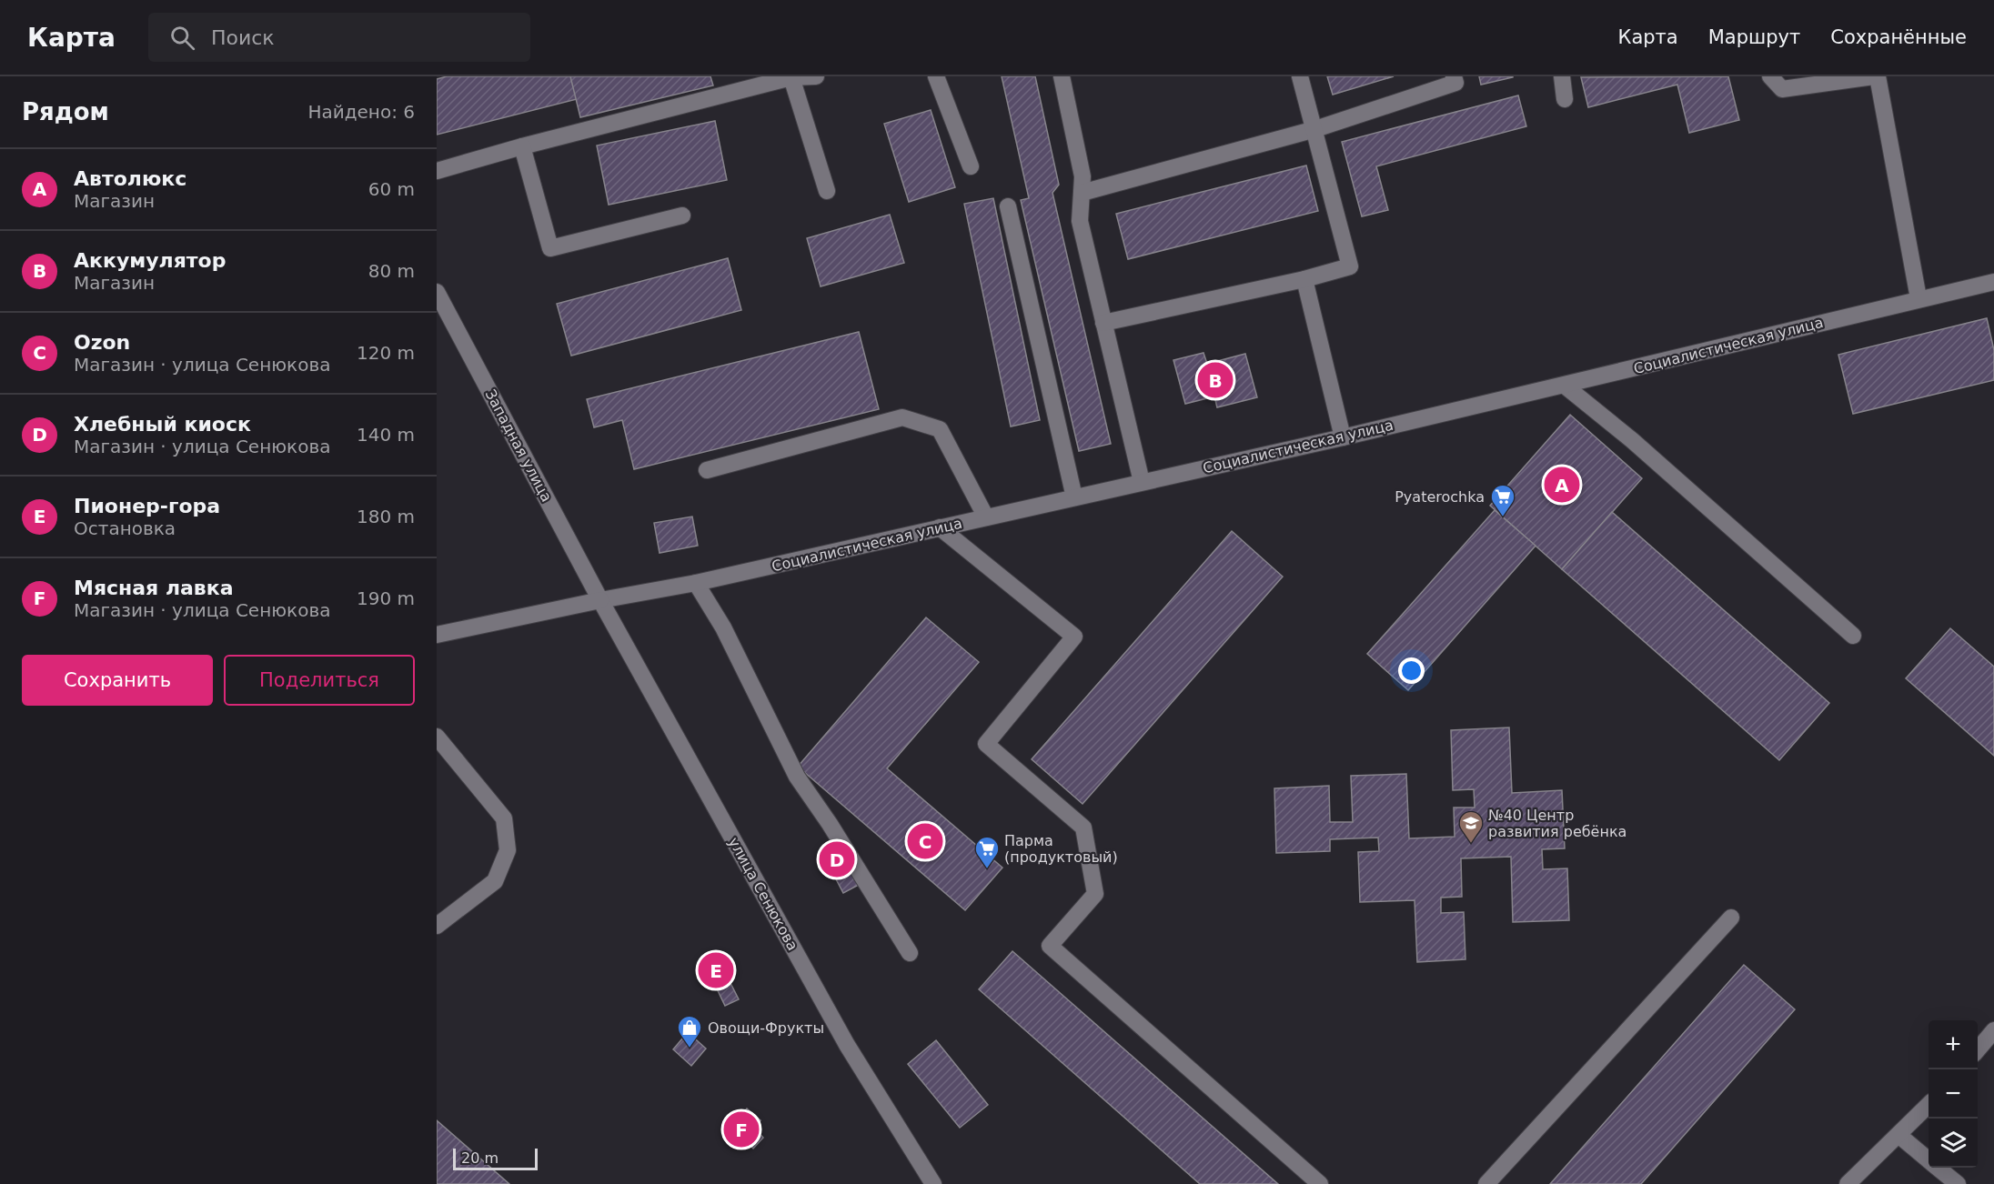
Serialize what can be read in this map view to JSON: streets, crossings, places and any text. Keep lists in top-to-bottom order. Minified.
{"streets":{"street":["Социалистическая улица","Западная улица","улица Сенюкова"]},"crossings":[["Социалистическая улица","Западная улица"],["Социалистическая улица","улица Сенюкова"],["Западная улица","улица Сенюкова"]],"places":{"supermarket":["Pyaterochka","Парма (продуктовый)"],"school or university":["№40 Центр развития ребёнка"],"shop":["Овощи-Фрукты"]},"scale_bar":"20 m","page":{"header":"Карта","search":"Поиск","nav":["Карта","Маршрут","Сохранённые"],"heading":["Рядом","Найдено: 6"],"list":[{"mark":"A","name":"Автолюкс","note":"Магазин","value":"60 m"},{"mark":"B","name":"Аккумулятор","note":"Магазин","value":"80 m"},{"mark":"C","name":"Ozon","note":"Магазин · улица Сенюкова","value":"120 m"},{"mark":"D","name":"Хлебный киоск","note":"Магазин · улица Сенюкова","value":"140 m"},{"mark":"E","name":"Пионер-гора","note":"Остановка","value":"180 m"},{"mark":"F","name":"Мясная лавка","note":"Магазин · улица Сенюкова","value":"190 m"}],"pins":["B","A","C","D","E","F"],"buttons":["Сохранить","Поделиться"],"map_buttons":["+","−"],"scale":"20 m"}}
